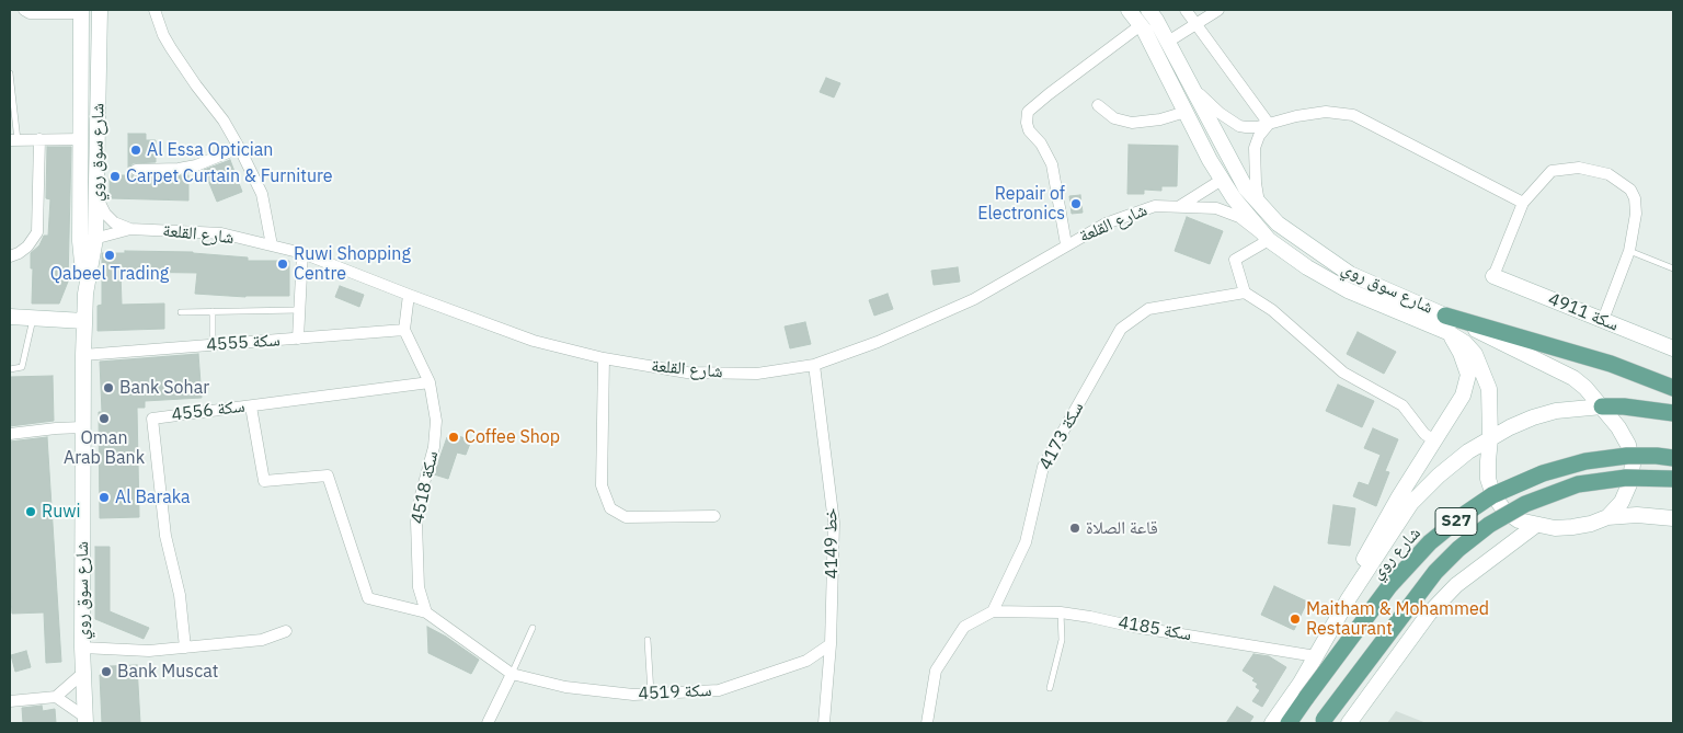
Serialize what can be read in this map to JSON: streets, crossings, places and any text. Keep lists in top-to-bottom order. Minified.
{"streets":{"main road":["شارع سوق روي","سكة 4911","S27","شارع روي"],"street":["شارع القلعة","سكة 4555","سكة 4556","سكة 4173","سكة 4518","4149 خط","سكة 4185","سكة 4519"]},"crossings":[["شارع سوق روي","شارع القلعة"],["شارع سوق روي","سكة 4555"],["شارع القلعة","4149 خط"],["سكة 4555","سكة 4518"],["سكة 4556","سكة 4518"],["سكة 4173","سكة 4185"],["4149 خط","سكة 4519"]],"places":["Al Essa Optician","Carpet Curtain & Furniture","Repair of Electronics","Qabeel Trading","Ruwi Shopping Centre","Bank Sohar","Oman Arab Bank","Coffee Shop","Al Baraka","Ruwi","قاعة الصلاة","Maitham & Mohammed Restaurant","Bank Muscat"]}
